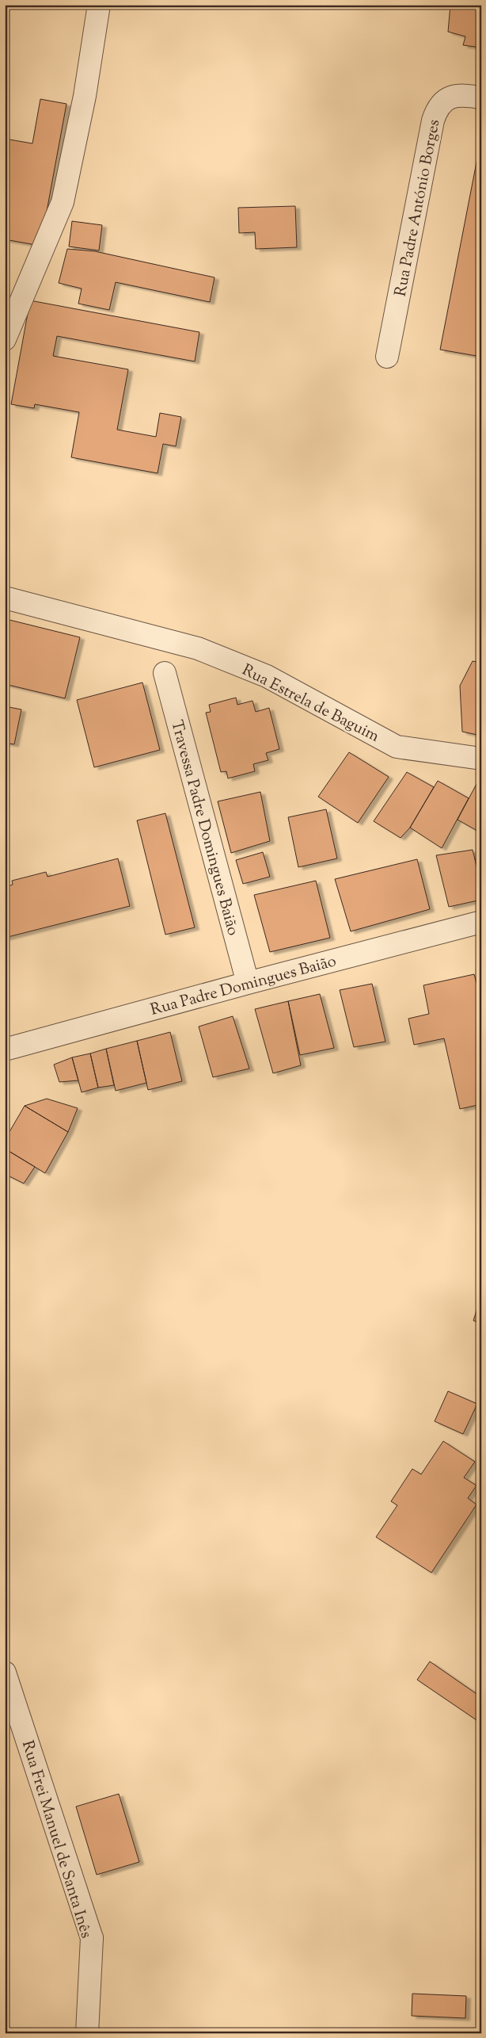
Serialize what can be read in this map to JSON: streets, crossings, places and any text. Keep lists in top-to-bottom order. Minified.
{"streets":{"street":["Rua Padre António Borges","Rua Estrela de Baguim","Travessa Padre Domingues Baião","Rua Padre Domingues Baião","Rua Frei Manuel de Santa Inês"]},"crossings":[["Travessa Padre Domingues Baião","Rua Padre Domingues Baião"]]}
